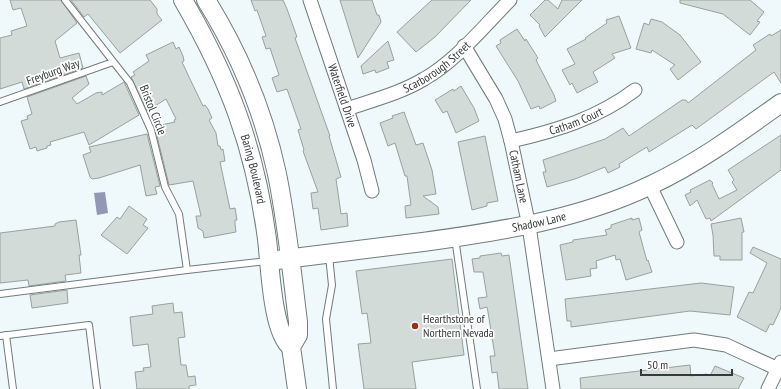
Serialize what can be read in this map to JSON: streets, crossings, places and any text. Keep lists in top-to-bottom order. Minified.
{"streets":{"main road":["Baring Boulevard","Shadow Lane"],"street":["Scarborough Street","Waterfield Drive","Catham Court","Catham Lane"],"lane":["Freyburg Way","Bristol Circle"]},"crossings":[["Scarborough Street","Waterfield Drive"],["Scarborough Street","Catham Lane"],["Freyburg Way","Bristol Circle"],["Catham Court","Catham Lane"],["Baring Boulevard","Shadow Lane"],["Catham Lane","Shadow Lane"]],"places":["Hearthstone of Northern Nevada"],"scale_bar":"50 m"}
